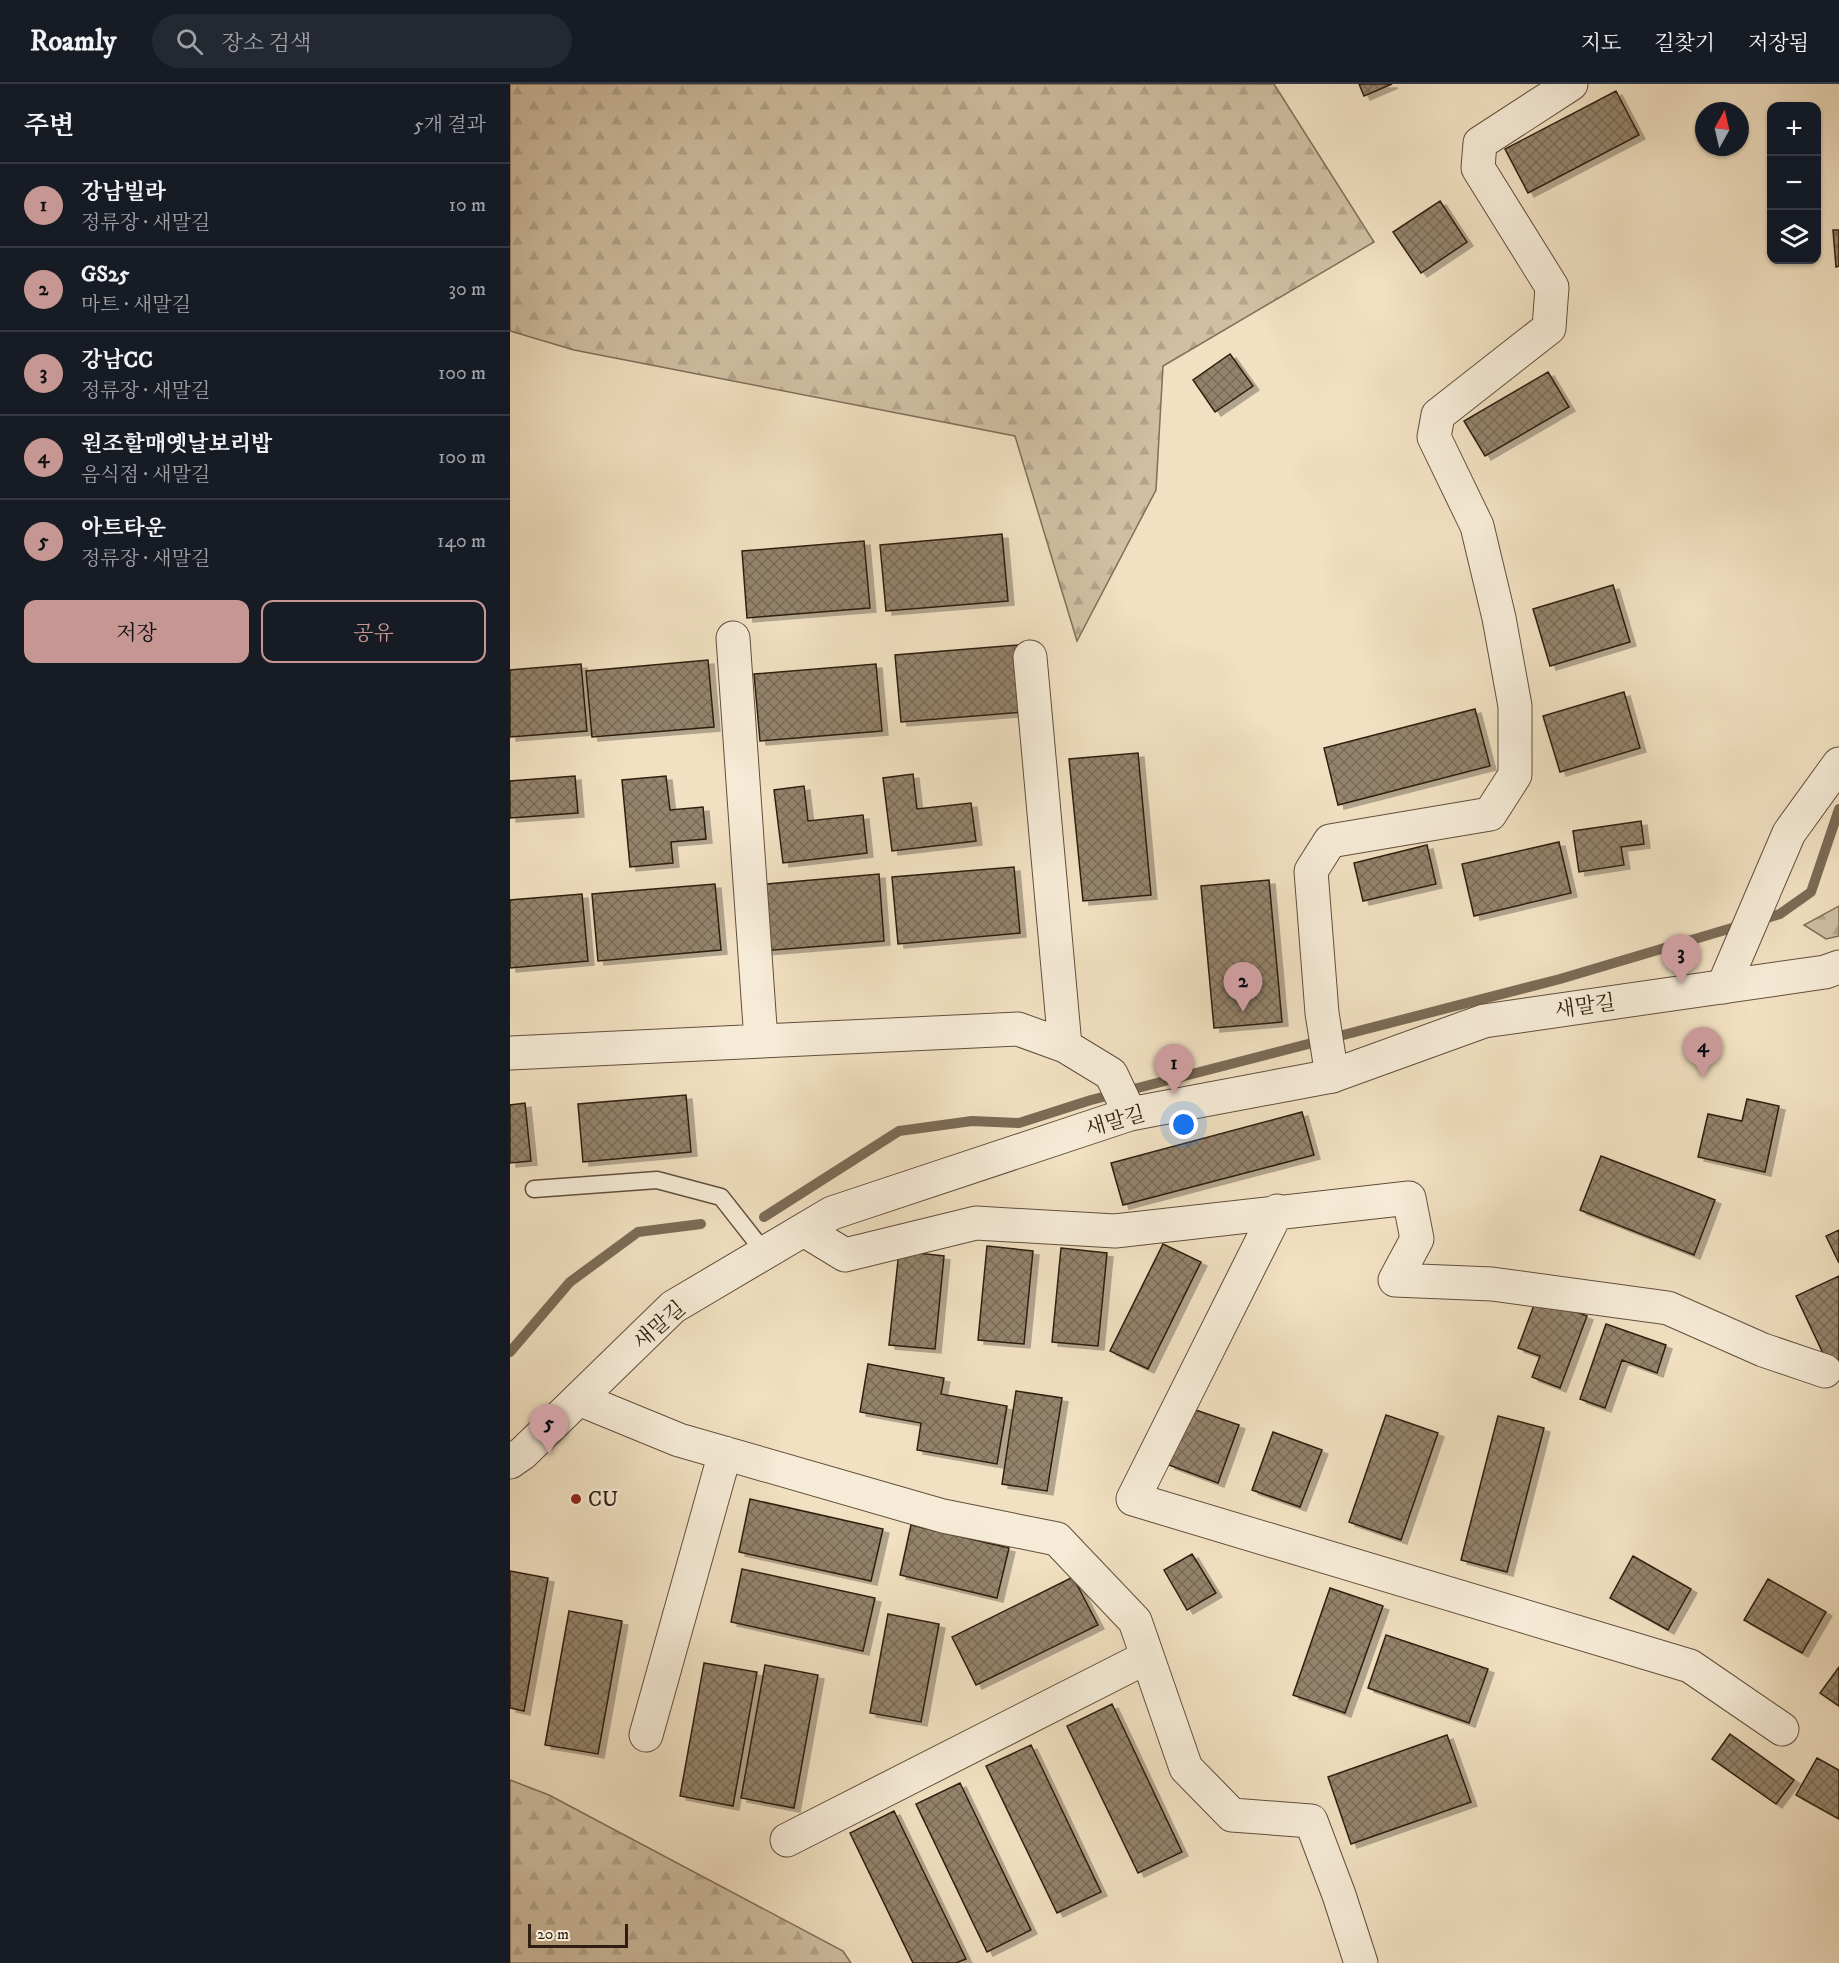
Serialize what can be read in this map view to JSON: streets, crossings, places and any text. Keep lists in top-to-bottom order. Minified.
{"streets":{"street":["새말길"]},"places":["CU"],"scale_bar":"20 m","north":"top","page":{"header":"Roamly","search":"장소 검색","nav":["지도","길찾기","저장됨"],"heading":["주변","5개 결과"],"map_buttons":["+","−"],"list":[{"mark":"1","name":"강남빌라","note":"정류장 · 새말길","value":"10 m"},{"mark":"2","name":"GS25","note":"마트 · 새말길","value":"30 m"},{"mark":"3","name":"강남CC","note":"정류장 · 새말길","value":"100 m"},{"mark":"4","name":"원조할매옛날보리밥","note":"음식점 · 새말길","value":"100 m"},{"mark":"5","name":"아트타운","note":"정류장 · 새말길","value":"140 m"}],"buttons":["저장","공유"],"pins":["3","2","4","1","5"],"scale":"20 m"}}
